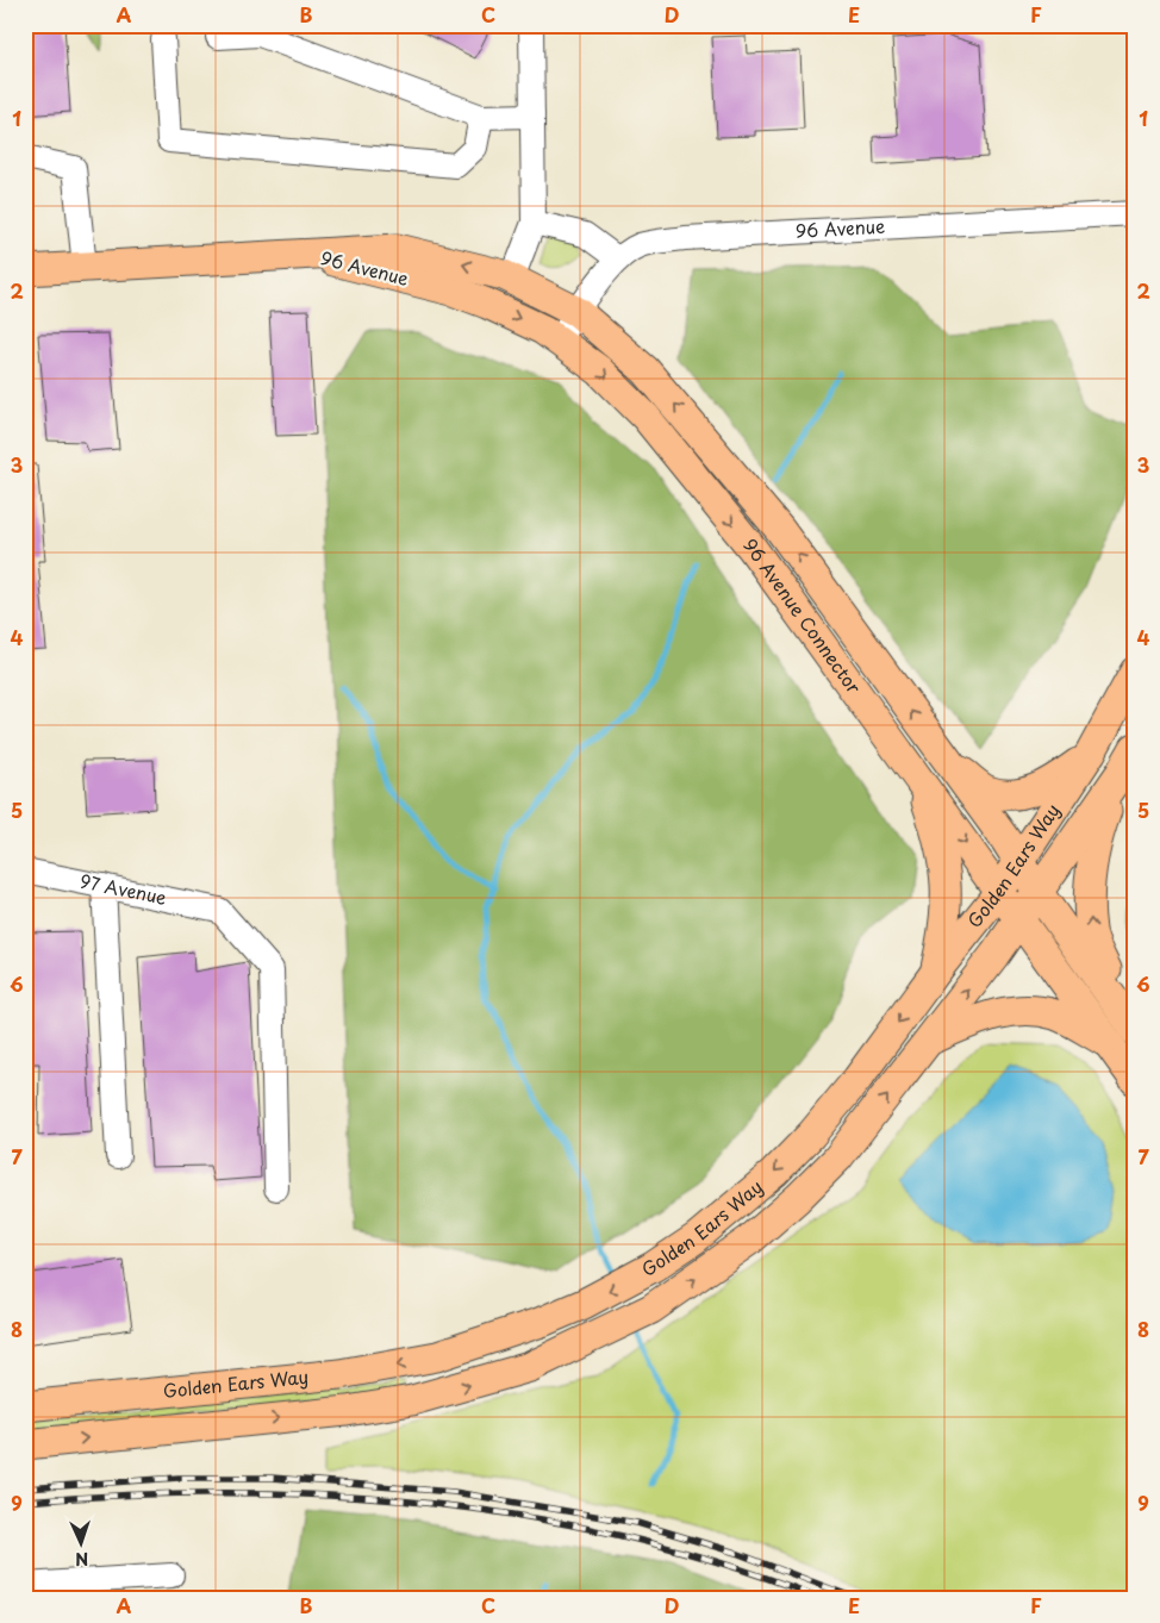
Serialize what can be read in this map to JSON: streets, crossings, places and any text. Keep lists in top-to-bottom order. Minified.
{"streets":{"main road":["96 Avenue","96 Avenue Connector","Golden Ears Way"],"street":["97 Avenue"]},"crossings":[["96 Avenue","96 Avenue Connector"],["96 Avenue Connector","Golden Ears Way"]],"north":"bottom","grid":{"columns":["A","B","C","D","E","F"],"rows":["1","2","3","4","5","6","7","8","9"]}}
